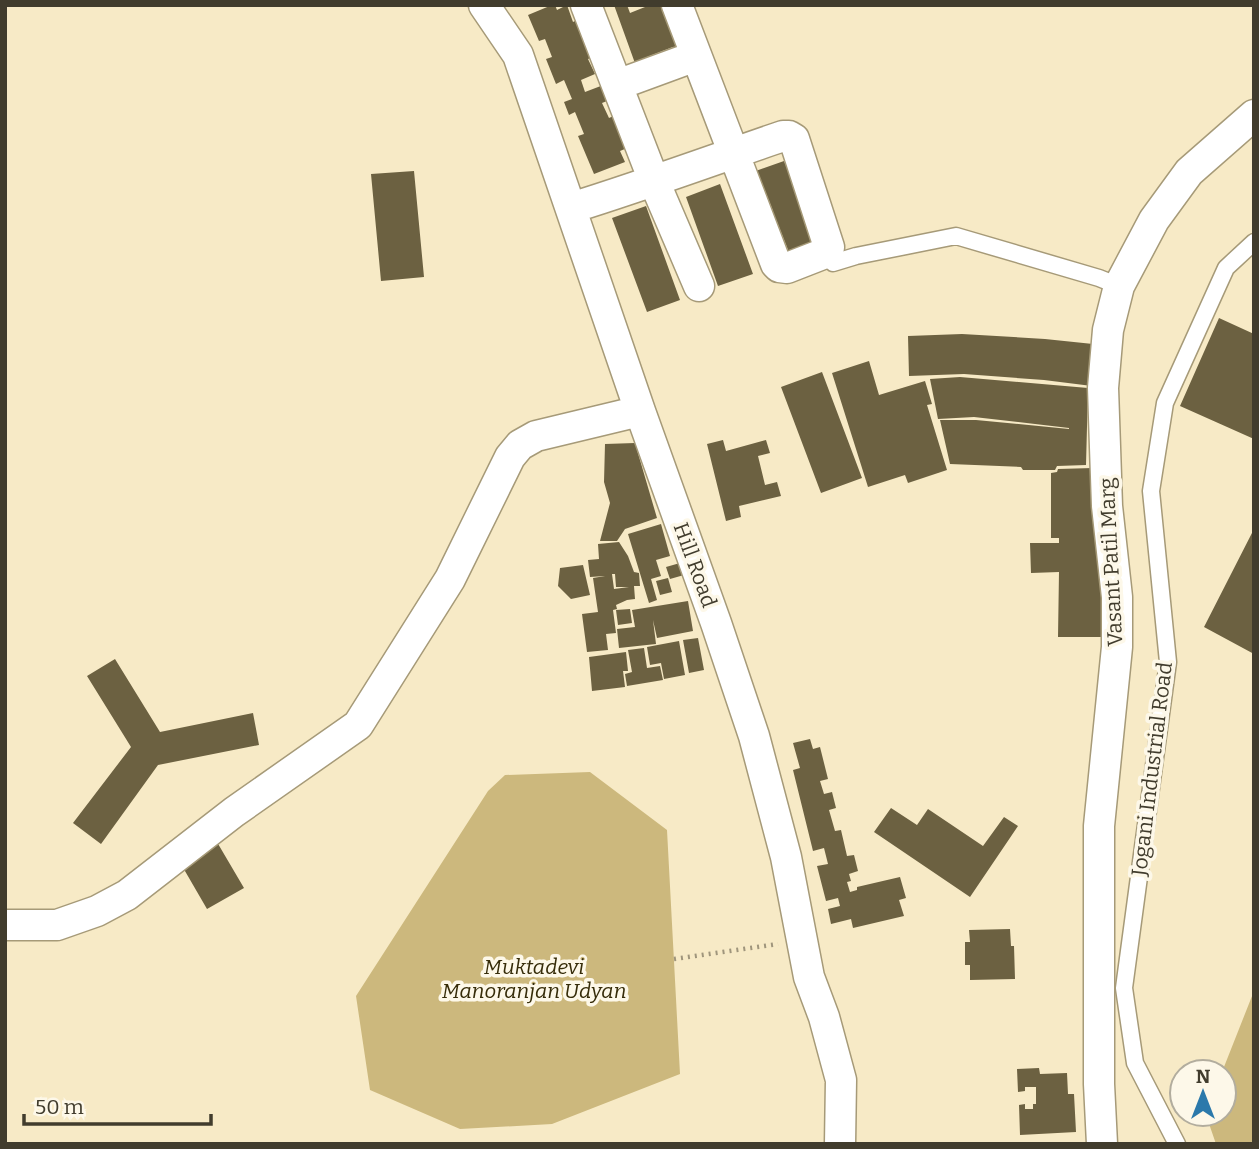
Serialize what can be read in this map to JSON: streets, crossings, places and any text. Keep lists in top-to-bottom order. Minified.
{"streets":{"street":["Vasant Patil Marg","Hill Road"],"lane":["Jogani Industrial Road"]},"parks":["Muktadevi Manoranjan Udyan"],"scale_bar":"50 m","north":"top"}
